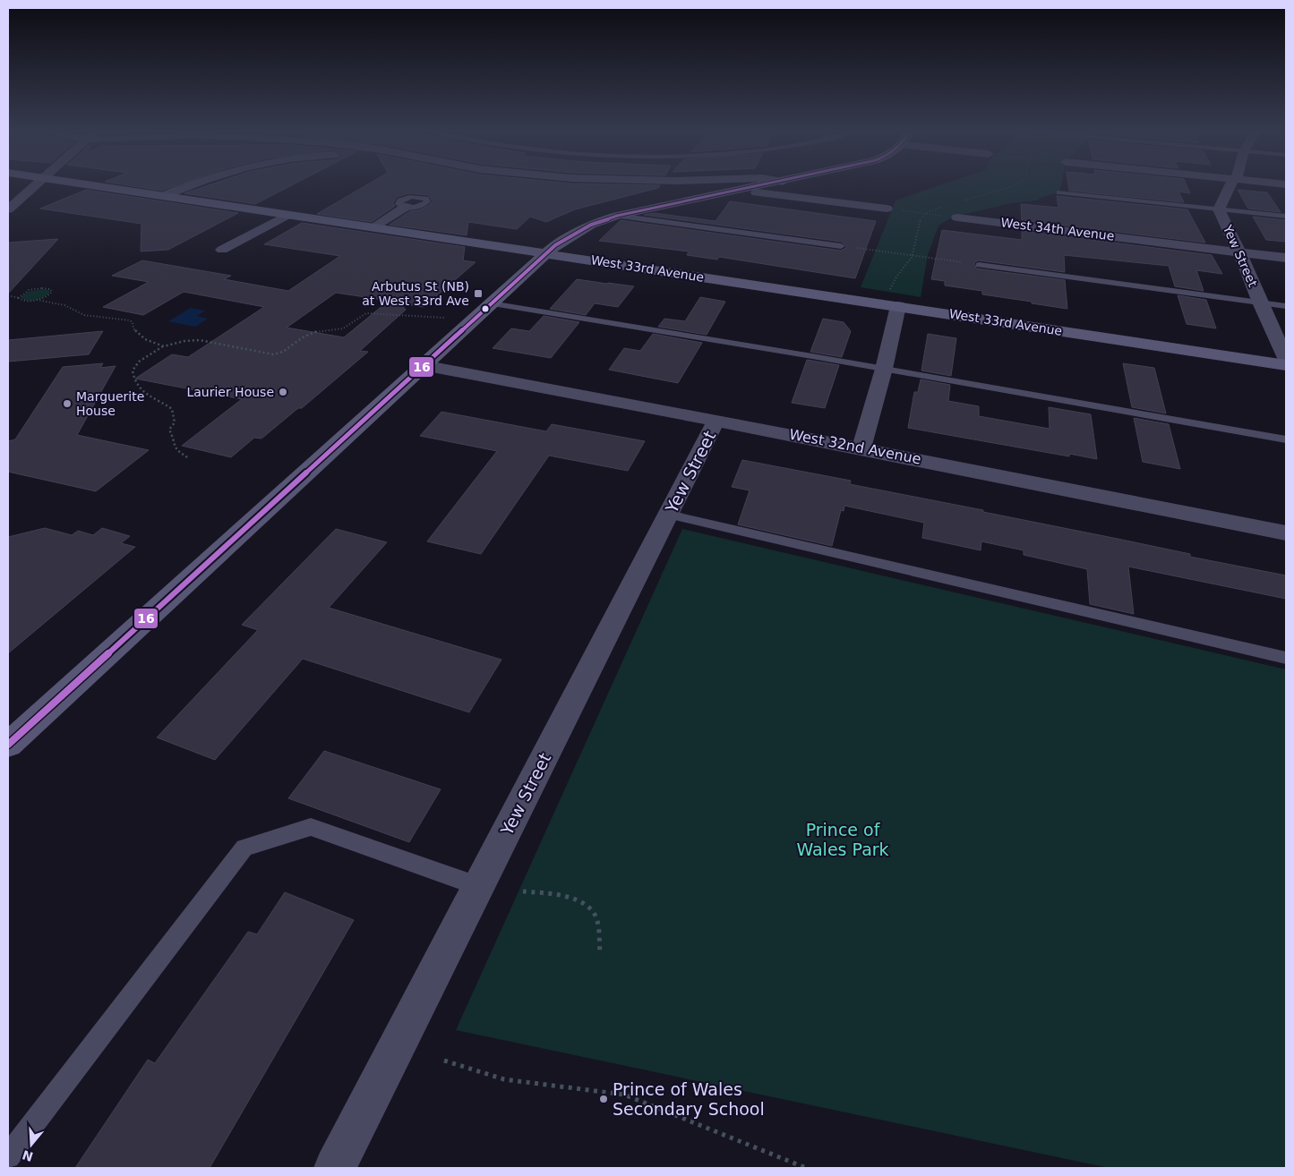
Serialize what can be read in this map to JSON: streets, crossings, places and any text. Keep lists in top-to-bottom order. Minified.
{"streets":{"street":["West 34th Avenue","Yew Street","West 33rd Avenue","West 32nd Avenue"]},"crossings":[["West 34th Avenue","Yew Street"],["Yew Street","West 32nd Avenue"]],"parks":["Prince of Wales Park"],"places":{"transit":["Arbutus St (NB) at West 33rd Ave"],"other":["Laurier House","Marguerite House","Prince of Wales Secondary School"]},"lines":["transit line 16"],"north":"bottom"}
